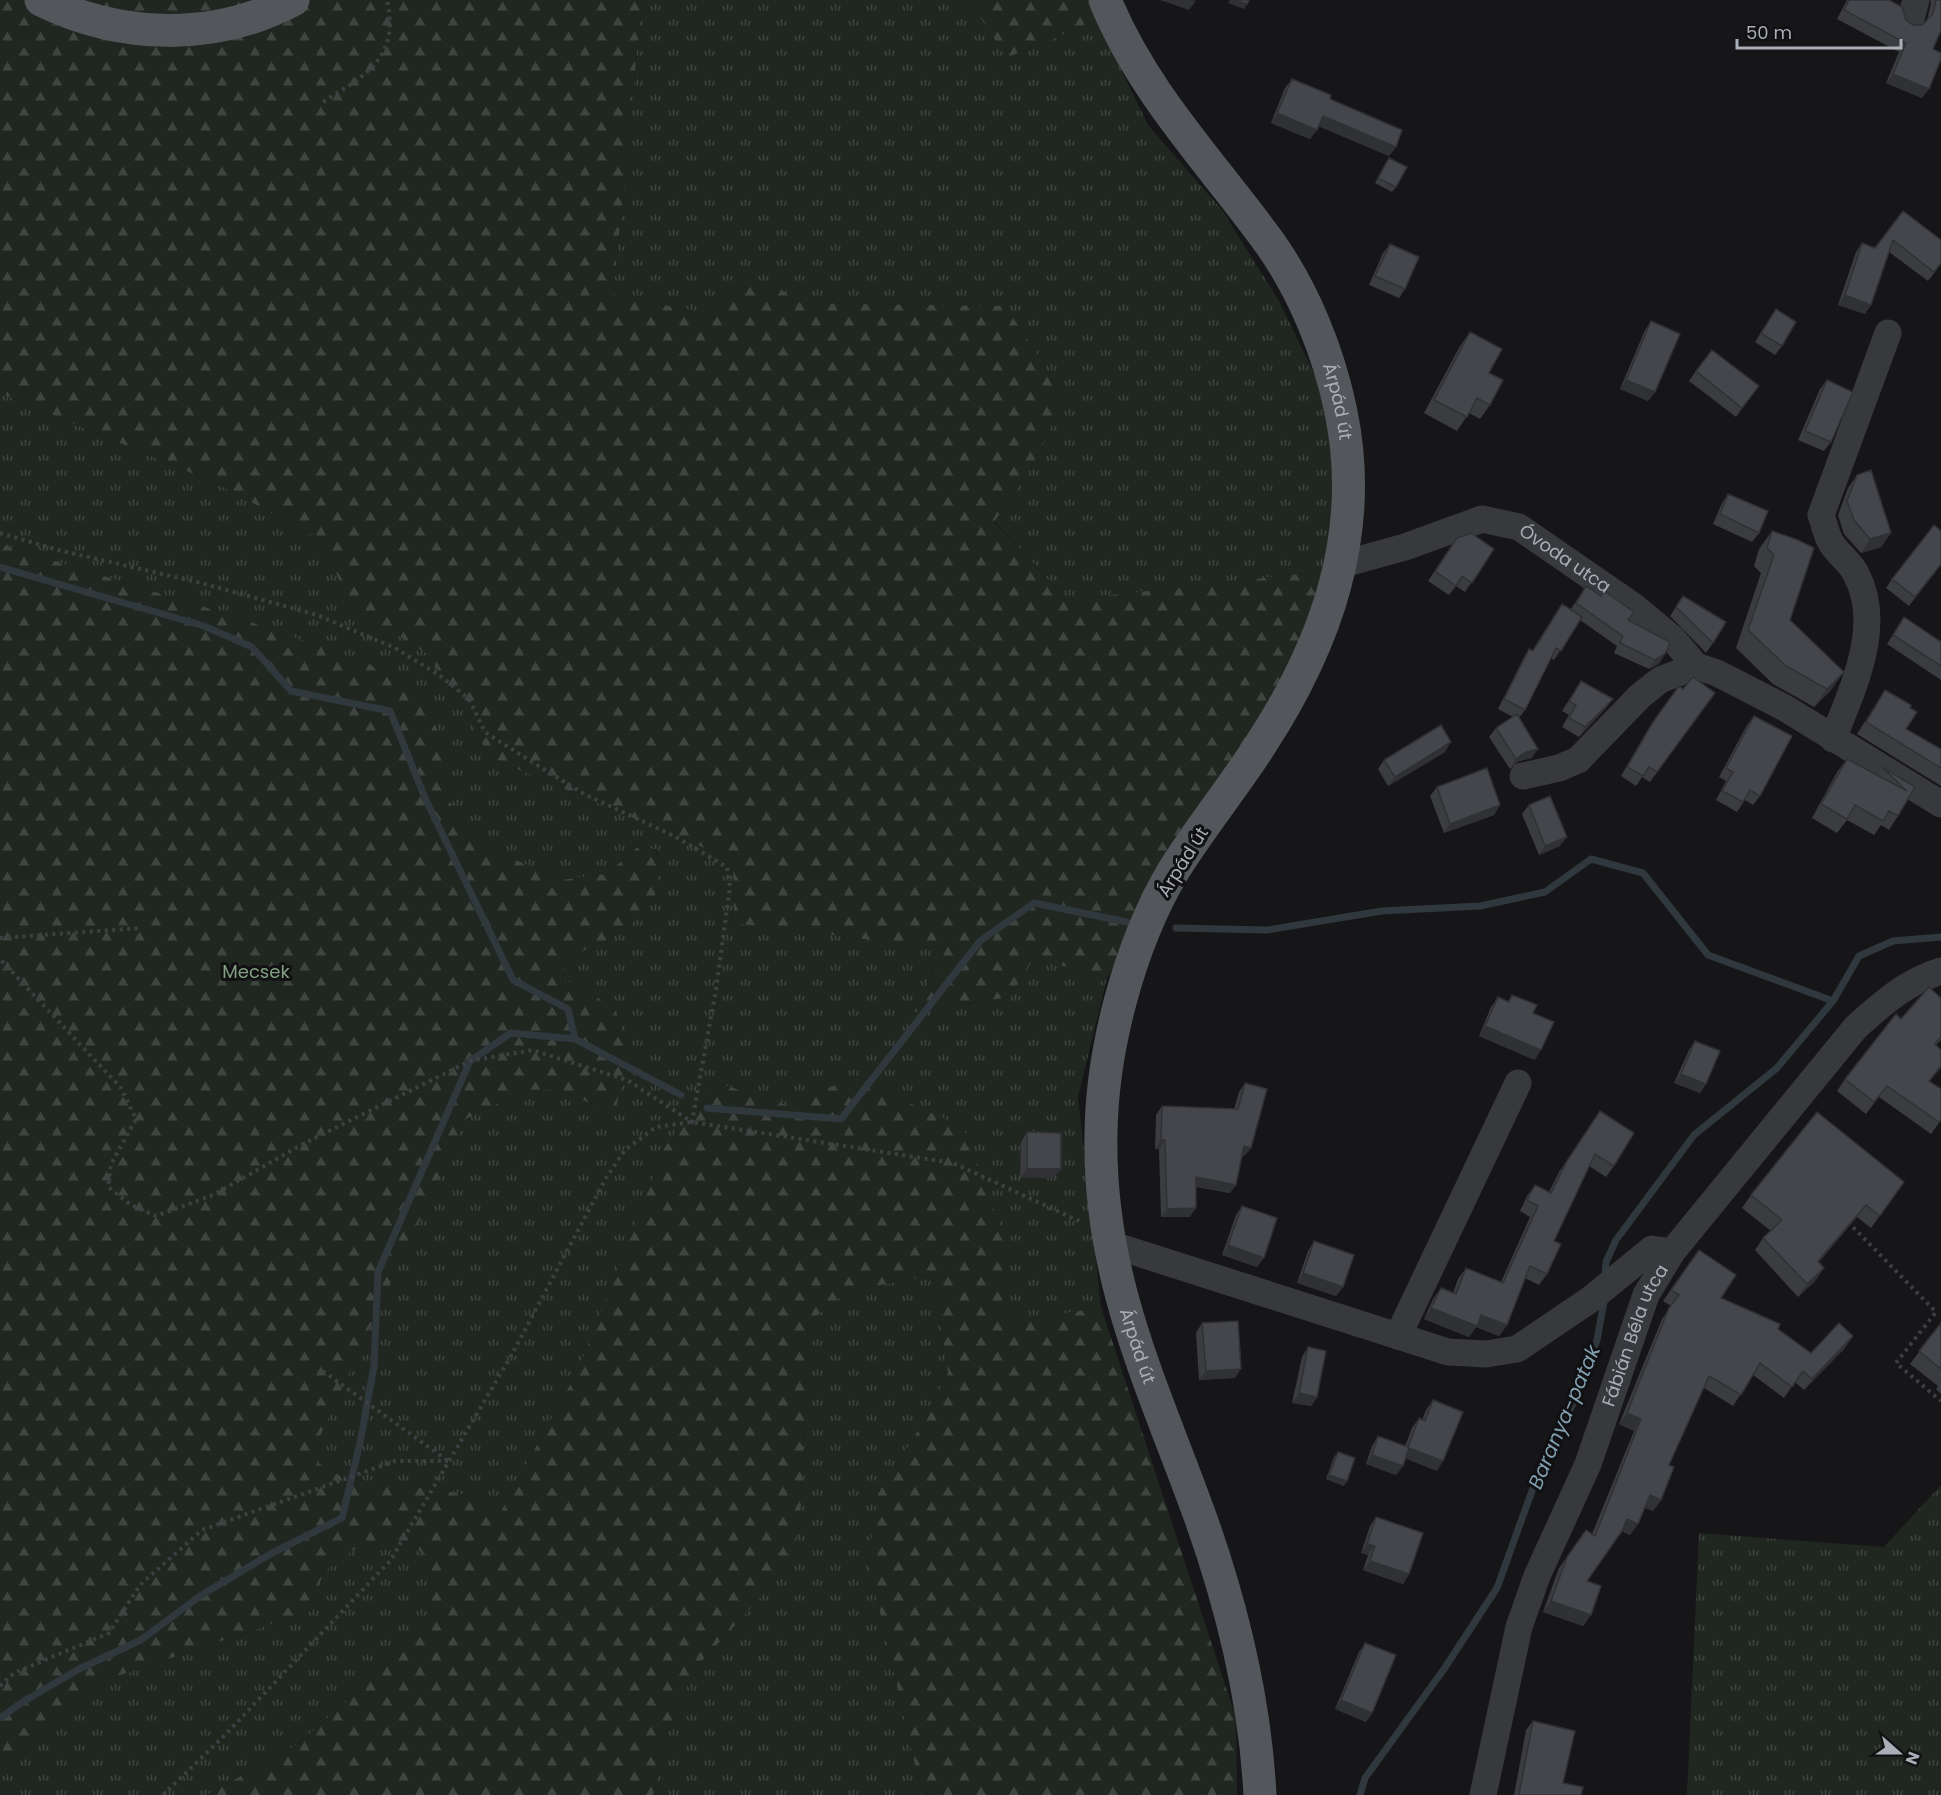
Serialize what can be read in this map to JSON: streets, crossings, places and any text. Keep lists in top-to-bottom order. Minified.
{"streets":{"main road":["Árpád út"],"street":["Óvoda utca","Fábián Béla utca"]},"crossings":[["Árpád út","Óvoda utca"]],"water":["Baranya-patak"],"parks":["Mecsek"],"scale_bar":"50 m","north":"right"}
